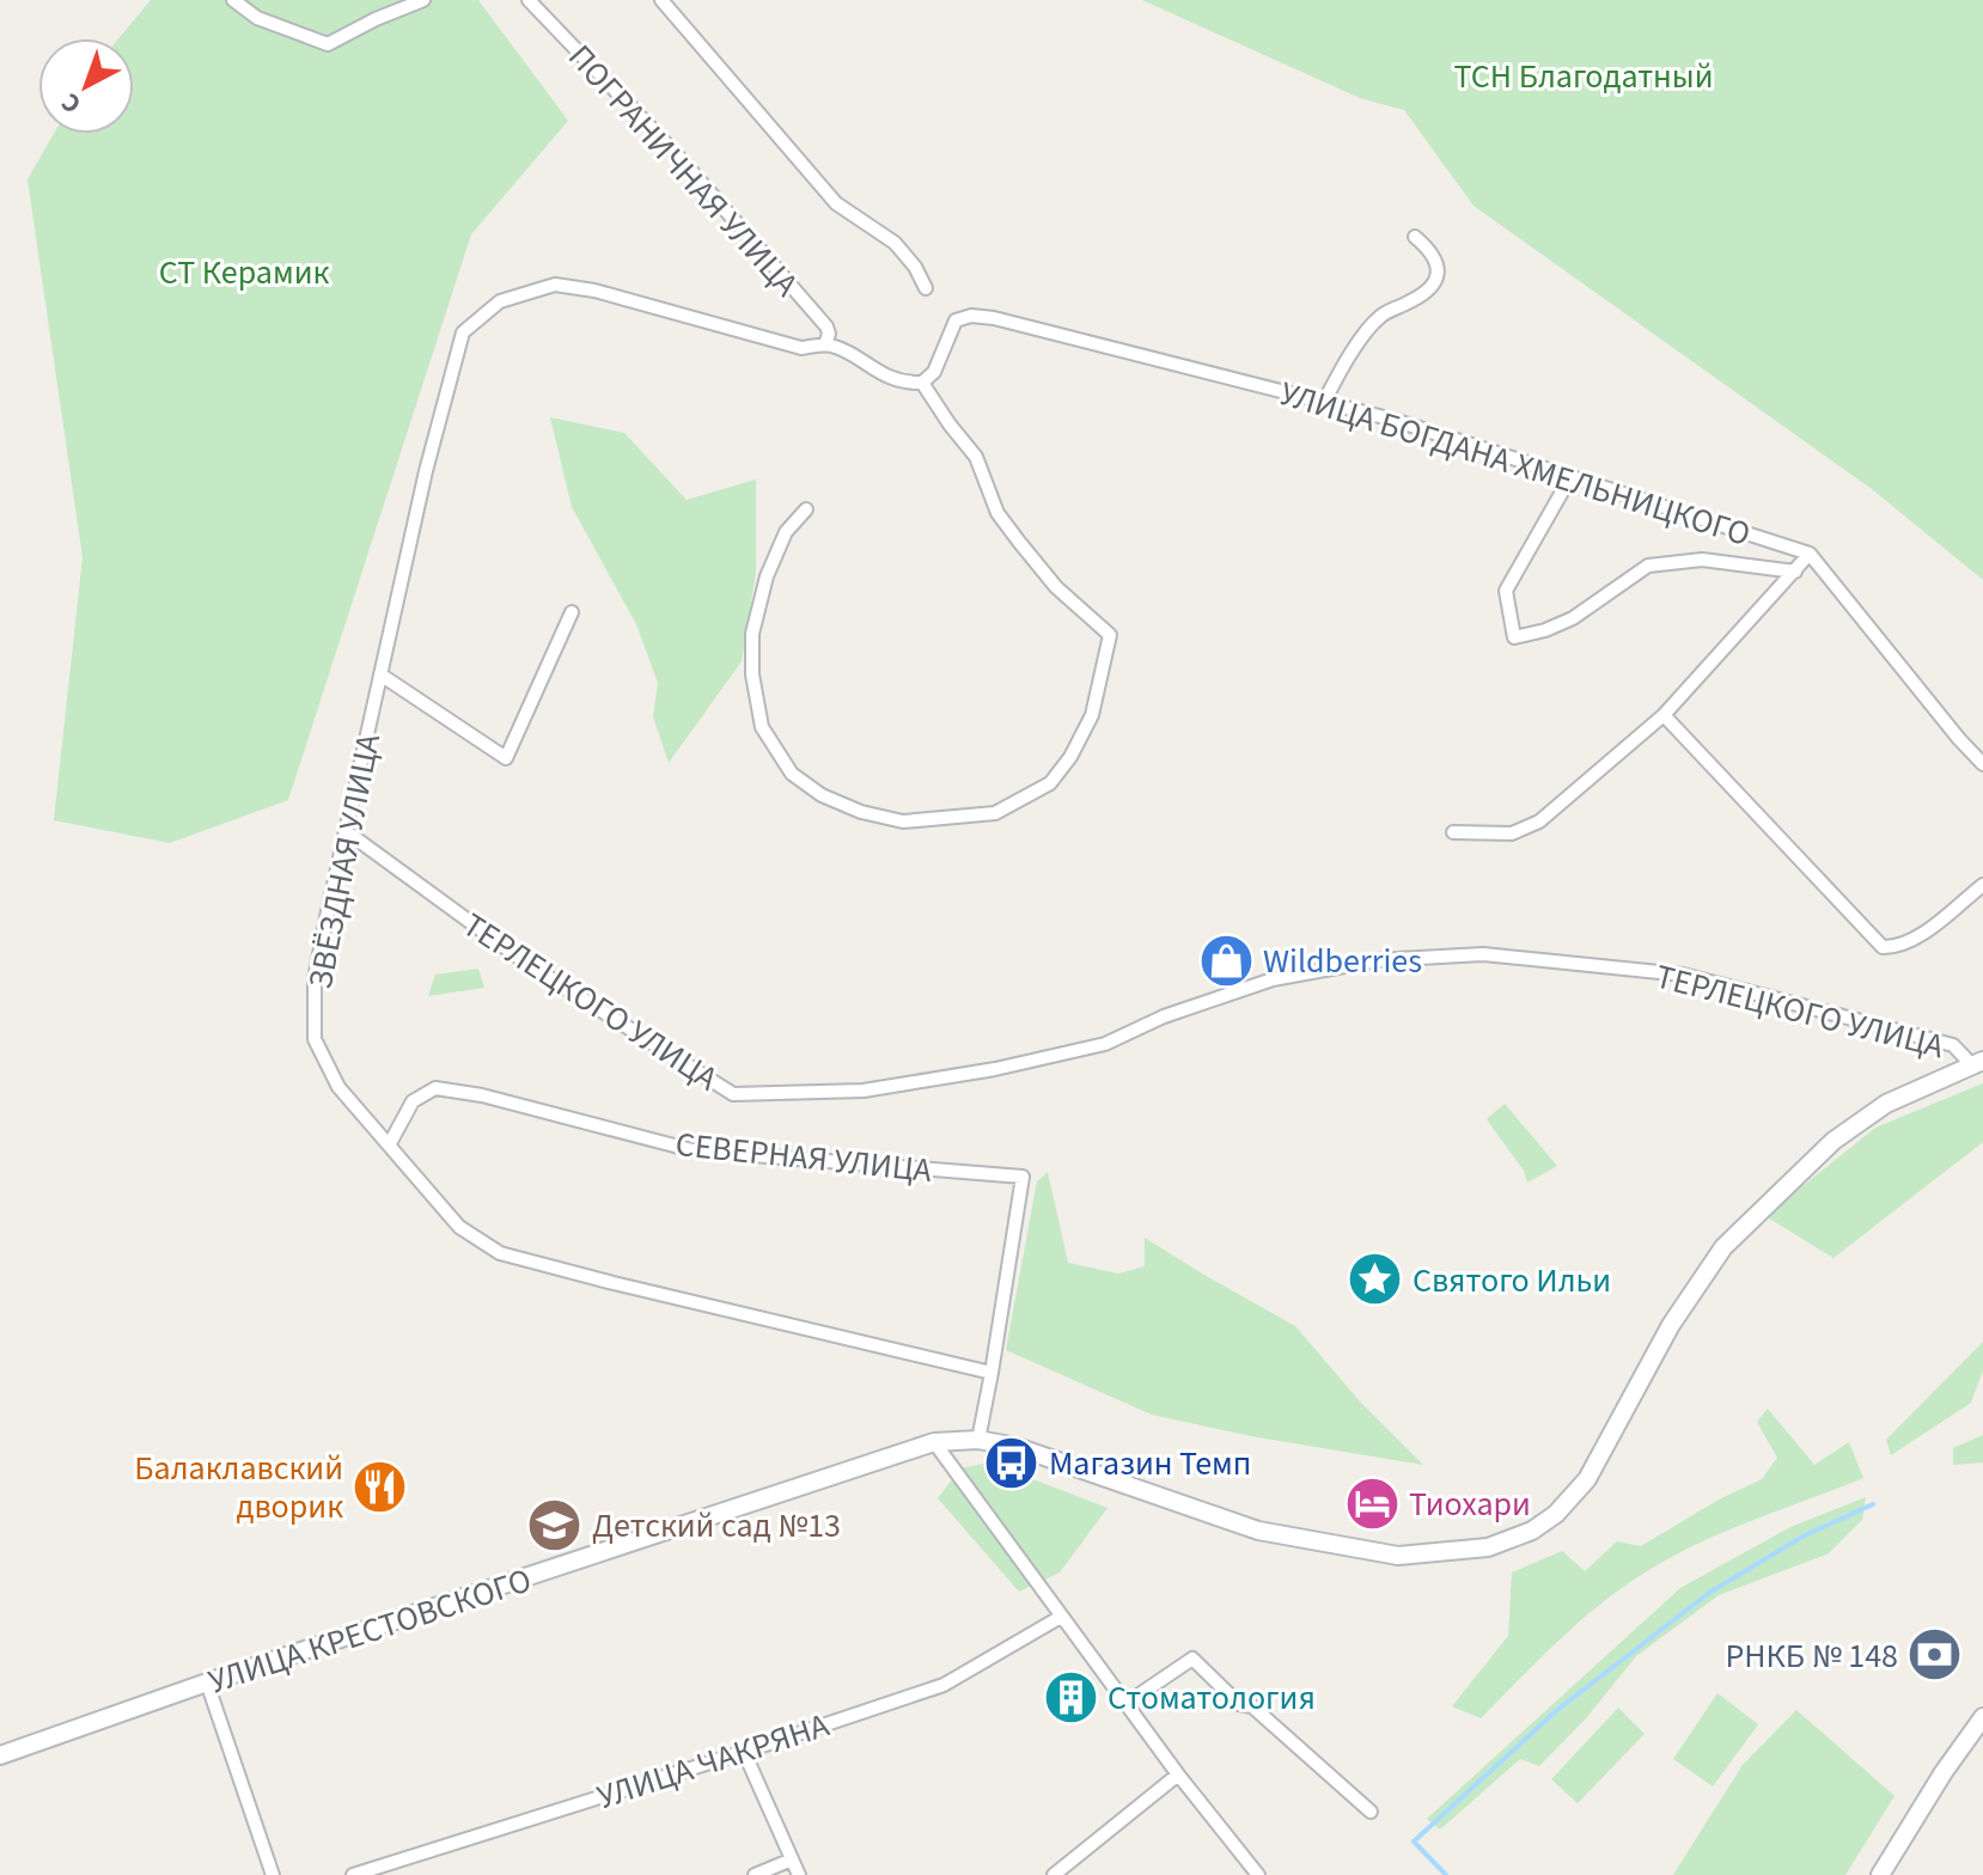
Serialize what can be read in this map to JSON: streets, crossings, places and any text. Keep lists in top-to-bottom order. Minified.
{"streets":{"main road":["УЛИЦА КРЕСТОВСКОГО"],"street":["ПОГРАНИЧНАЯ УЛИЦА","УЛИЦА БОГДАНА ХМЕЛЬНИЦКОГО","ЗВЁЗДНАЯ УЛИЦА","ТЕРЛЕЦКОГО УЛИЦА","СЕВЕРНАЯ УЛИЦА","УЛИЦА ЧАКРЯНА"]},"crossings":[["ПОГРАНИЧНАЯ УЛИЦА","ЗВЁЗДНАЯ УЛИЦА"],["ЗВЁЗДНАЯ УЛИЦА","ТЕРЛЕЦКОГО УЛИЦА"],["ЗВЁЗДНАЯ УЛИЦА","СЕВЕРНАЯ УЛИЦА"],["ТЕРЛЕЦКОГО УЛИЦА","УЛИЦА КРЕСТОВСКОГО"]],"parks":["ТСН Благодатный","СТ Керамик"],"places":{"shop":["Wildberries"],"place":["Святого Ильи"],"bus stop":["Магазин Темп"],"restaurant":["Балаклавский дворик"],"hotel":["Тиохари"],"school or university":["Детский сад №13"],"bank":["РНКБ № 148"],"building":["Стоматология"]},"north":"bottom left"}
